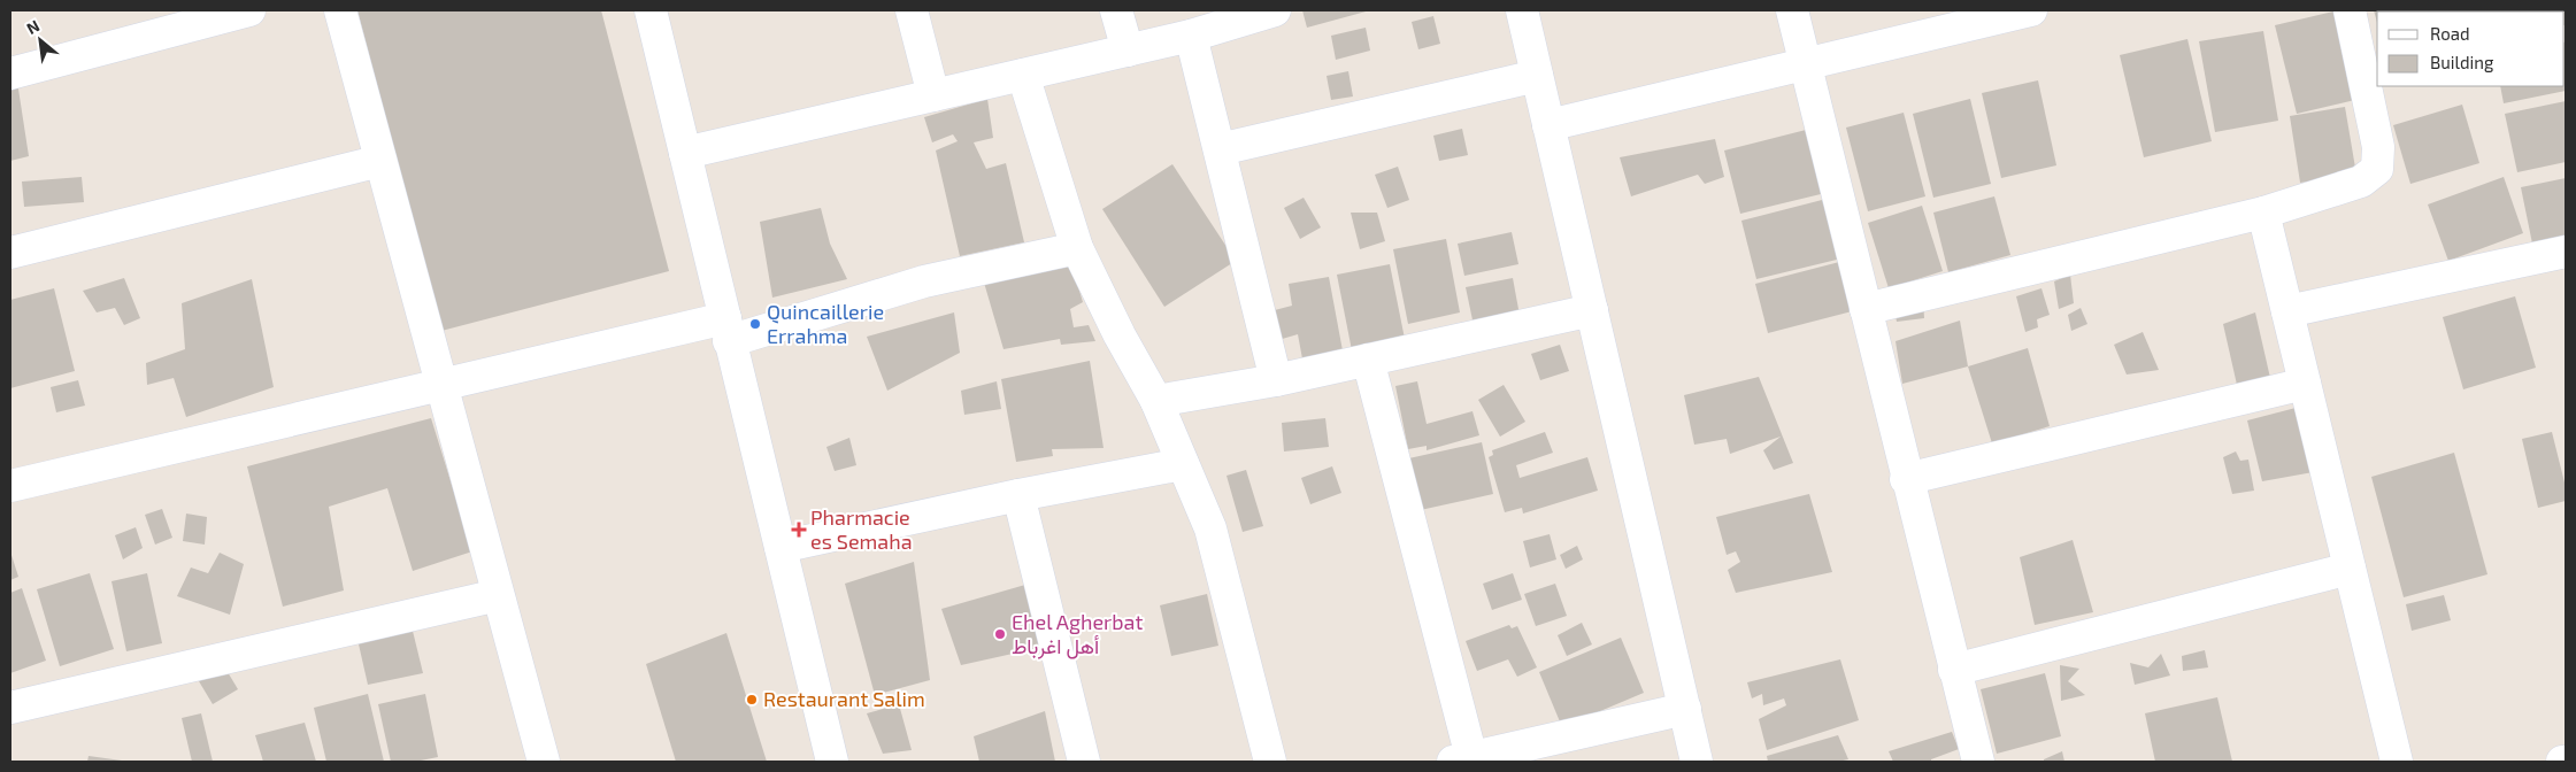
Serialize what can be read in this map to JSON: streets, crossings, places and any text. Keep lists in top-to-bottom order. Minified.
{"places":{"other":["Quincaillerie Errahma","Ehel Agherbat أهل اغرباط","Restaurant Salim"],"health":["Pharmacie es Semaha"]},"legend":["Road","Building"],"north":"top left"}
